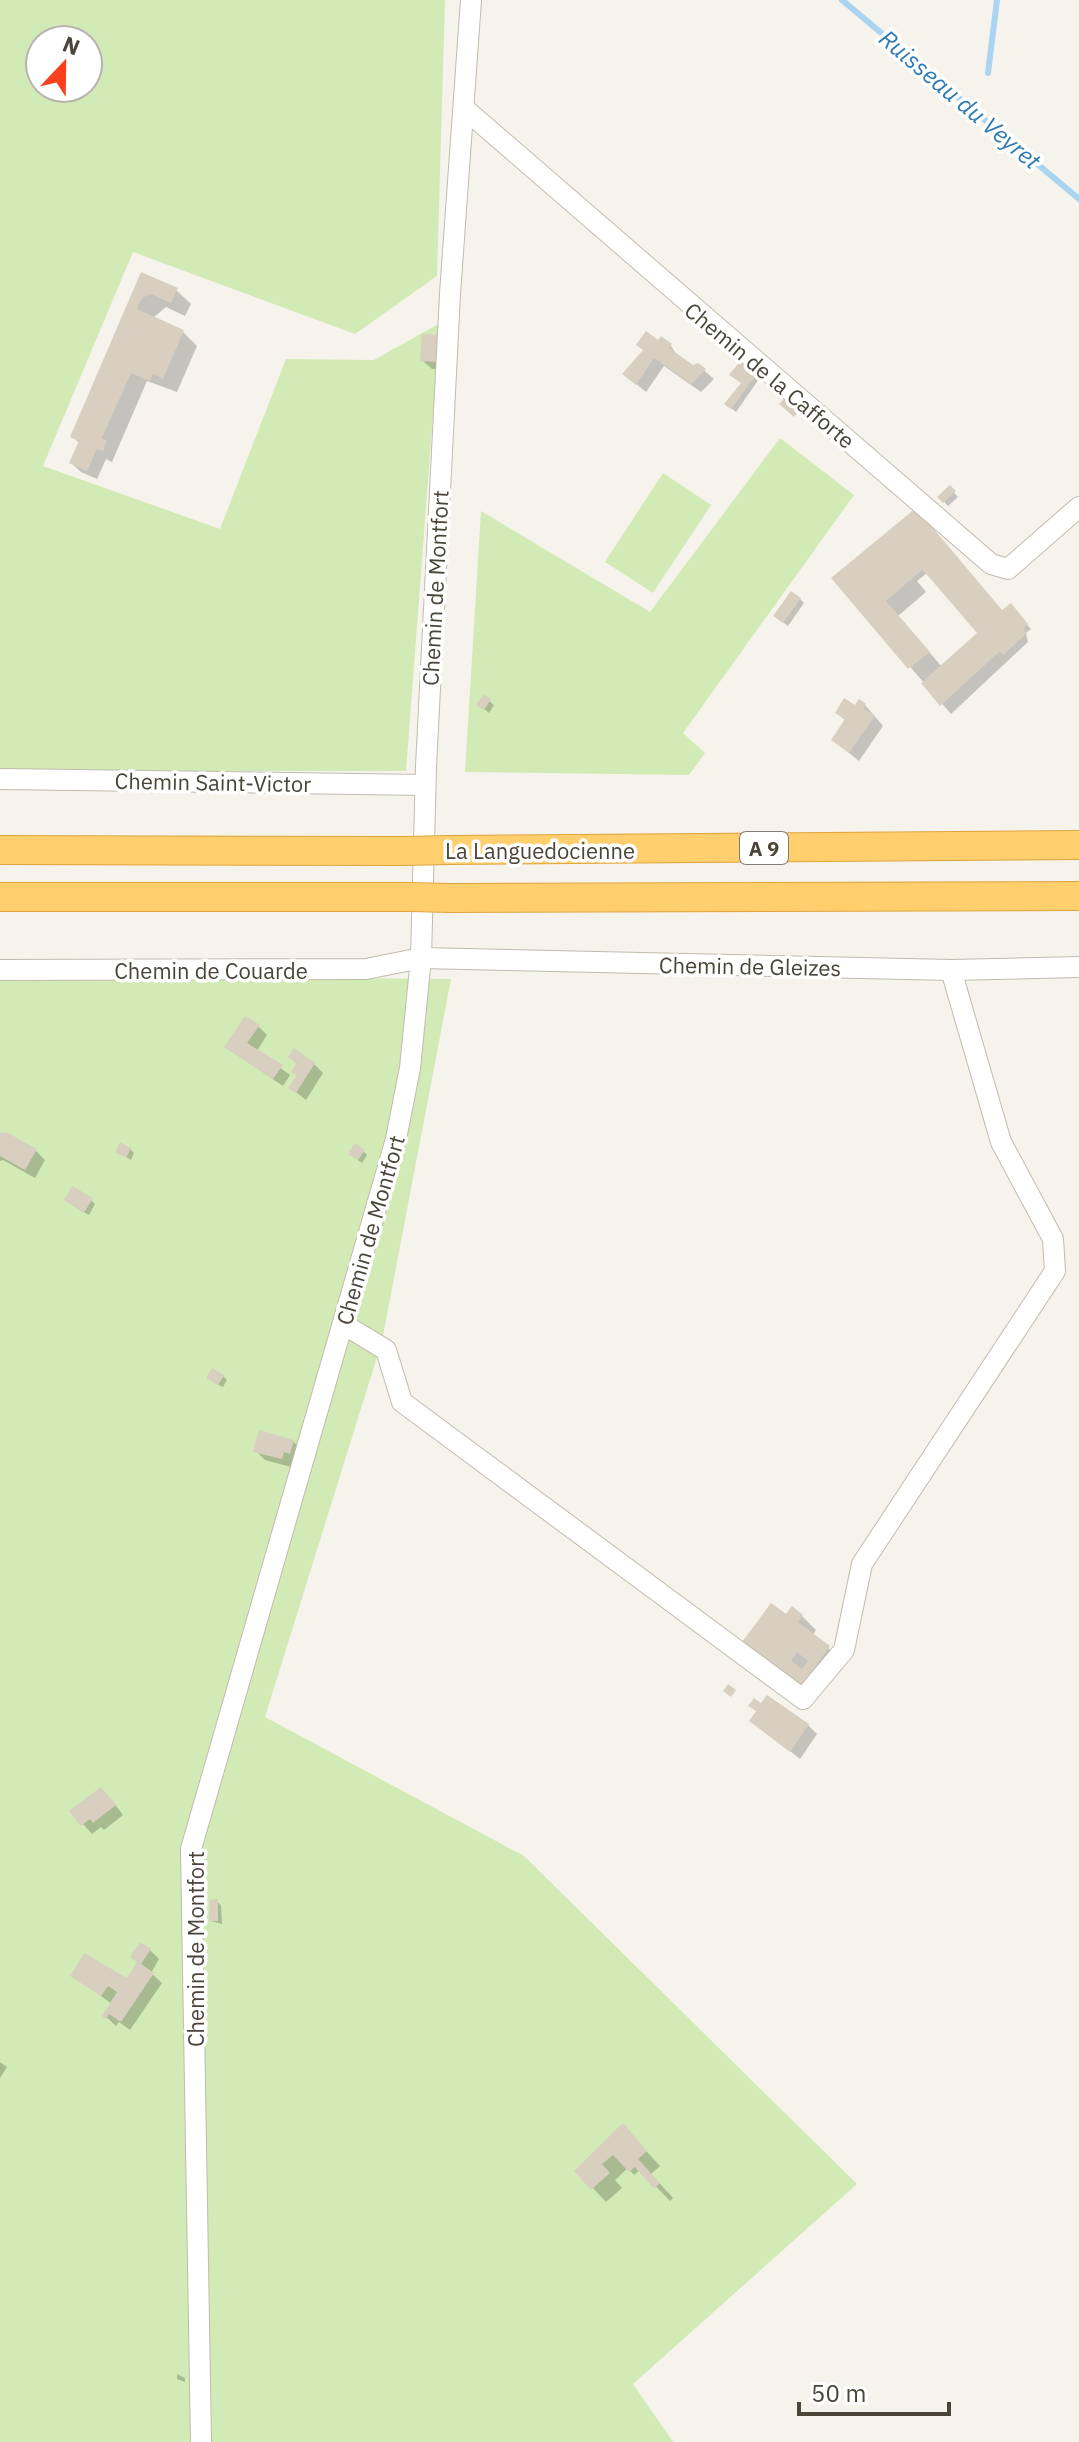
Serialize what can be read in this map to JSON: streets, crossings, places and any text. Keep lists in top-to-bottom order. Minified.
{"streets":{"highway":["A 9","La Languedocienne"],"street":["Chemin de la Cafforte","Chemin de Montfort","Chemin Saint-Victor","Chemin de Gleizes","Chemin de Couarde"]},"crossings":[["Chemin de la Cafforte","Chemin de Montfort"],["Chemin de Montfort","Chemin Saint-Victor"],["Chemin de Montfort","Chemin de Gleizes"],["Chemin de Montfort","Chemin de Couarde"],["Chemin de Gleizes","Chemin de Couarde"]],"water":["Ruisseau du Veyret"],"scale_bar":"50 m","north":"top"}
